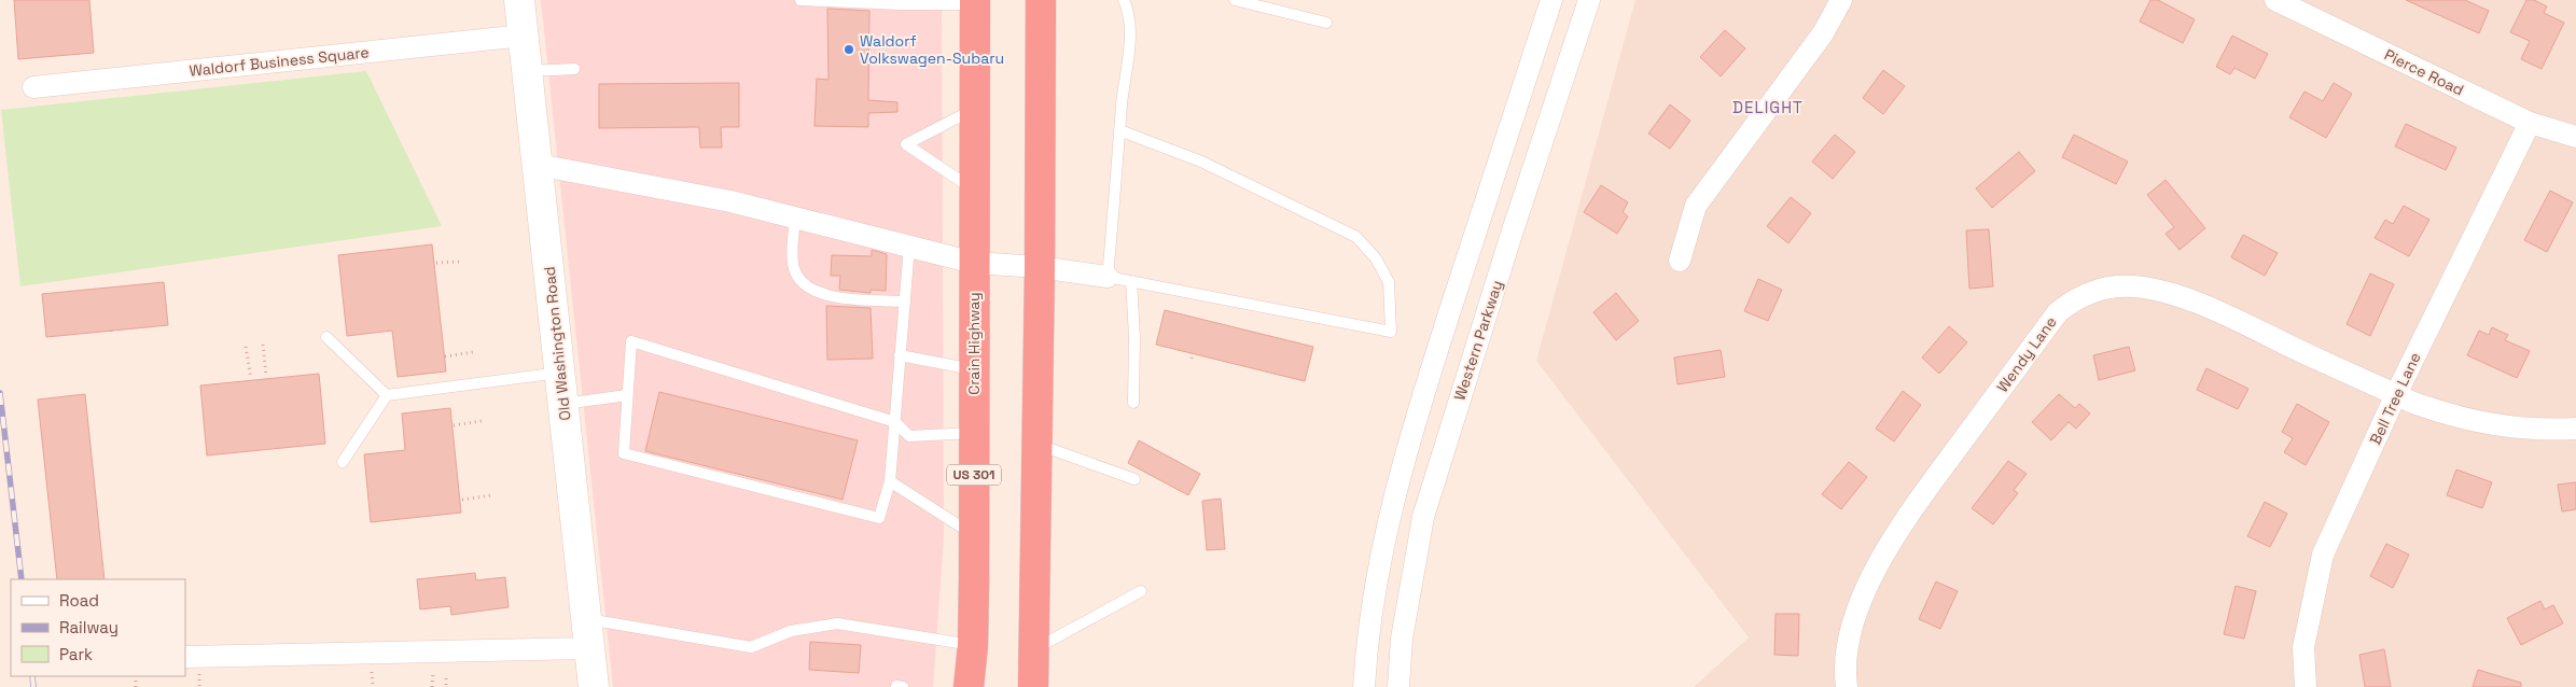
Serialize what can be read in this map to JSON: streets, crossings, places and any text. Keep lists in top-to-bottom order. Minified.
{"streets":{"highway":["Crain Highway","US 301"],"main road":["Old Washington Road"],"street":["Waldorf Business Square","Pierce Road","Western Parkway","Wendy Lane","Bell Tree Lane"]},"crossings":[["Waldorf Business Square","Old Washington Road"],["Pierce Road","Bell Tree Lane"],["Wendy Lane","Bell Tree Lane"]],"districts":["DELIGHT"],"places":["Waldorf Volkswagen-Subaru"],"legend":["Road","Railway","Park"]}
